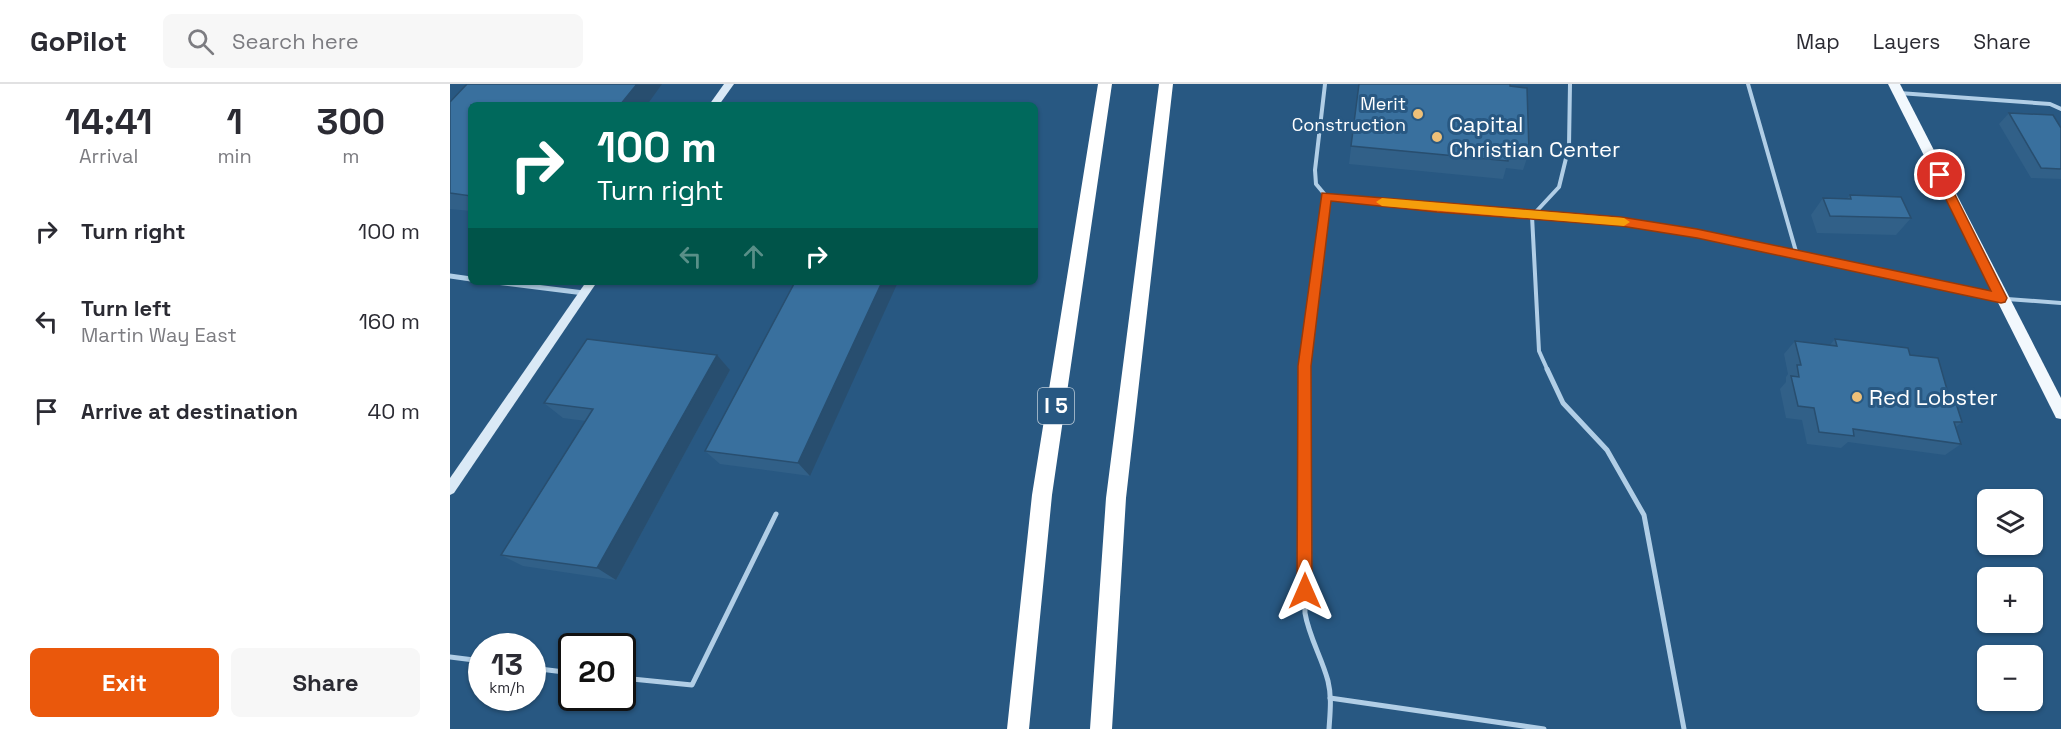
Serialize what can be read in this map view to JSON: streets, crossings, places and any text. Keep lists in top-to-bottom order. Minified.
{"streets":{"highway":["I 5"]},"places":["Merit Construction","Capital Christian Center","Red Lobster"],"page":{"header":"GoPilot","search":"Search here","nav":["Map","Layers","Share"],"eta":["14:41","Arrival","1","min","300","m"],"turn":["100 m","Turn right"],"list":[{"name":"Turn right","value":"100 m"},{"name":"Turn left","note":"Martin Way East","value":"160 m"},{"name":"Arrive at destination","value":"40 m"}],"map_buttons":["+","−"],"speed":"13 km/h","limit":"20","buttons":["Exit","Share"]}}
